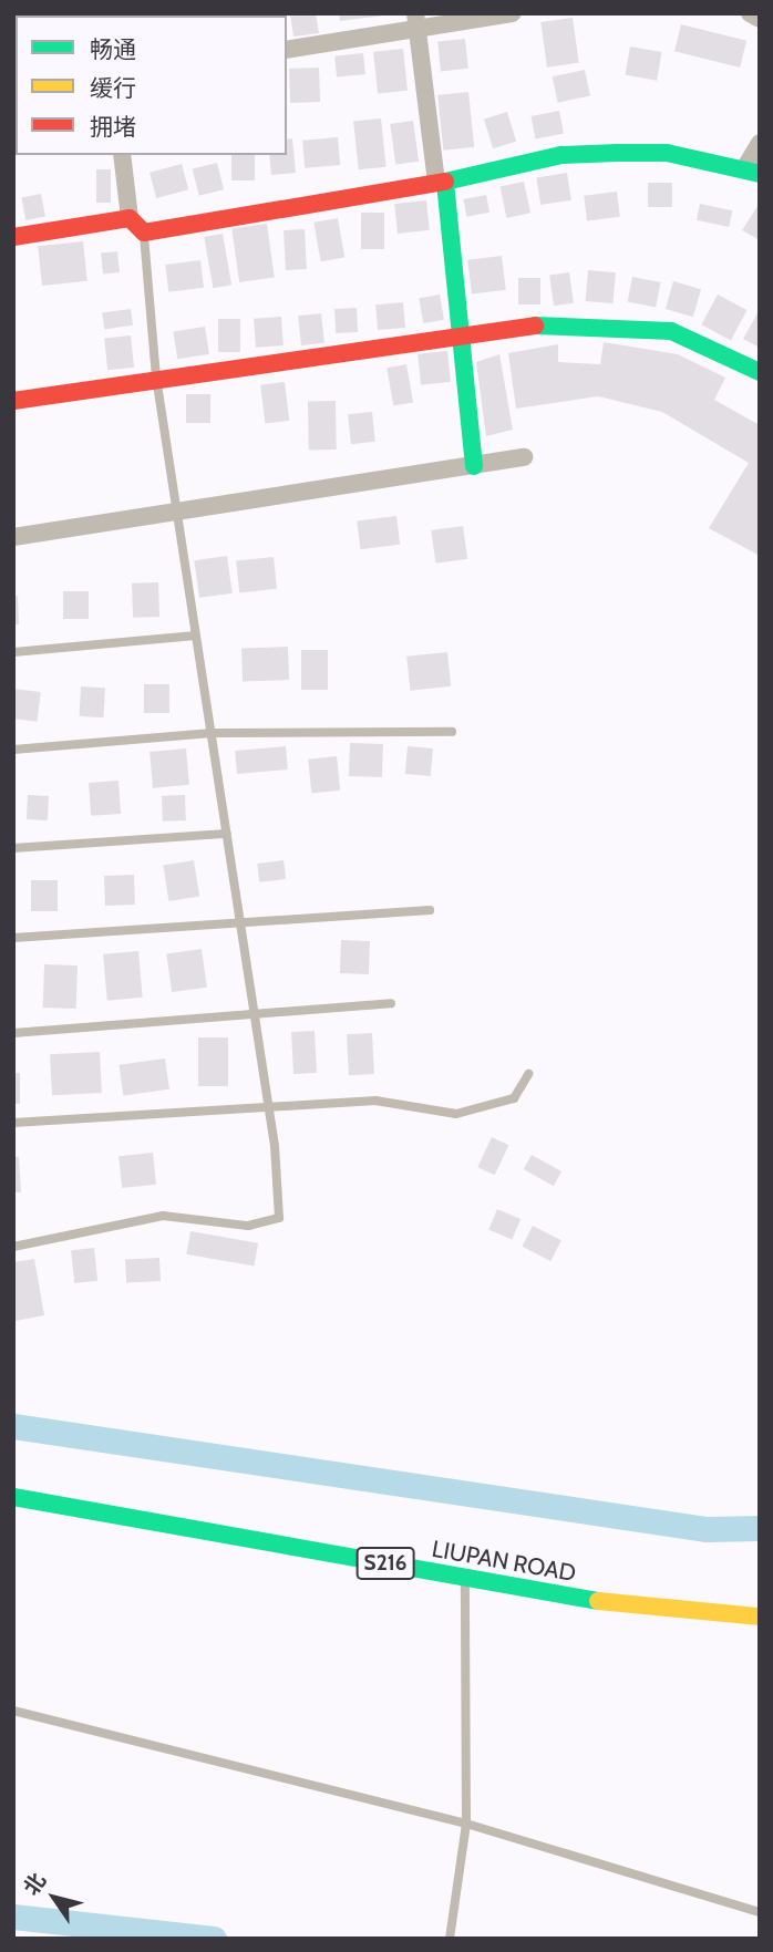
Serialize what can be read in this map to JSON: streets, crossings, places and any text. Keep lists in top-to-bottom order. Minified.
{"streets":{"street":["LIUPAN ROAD","S216"]},"legend":["畅通","缓行","拥堵"],"north":"top left"}
